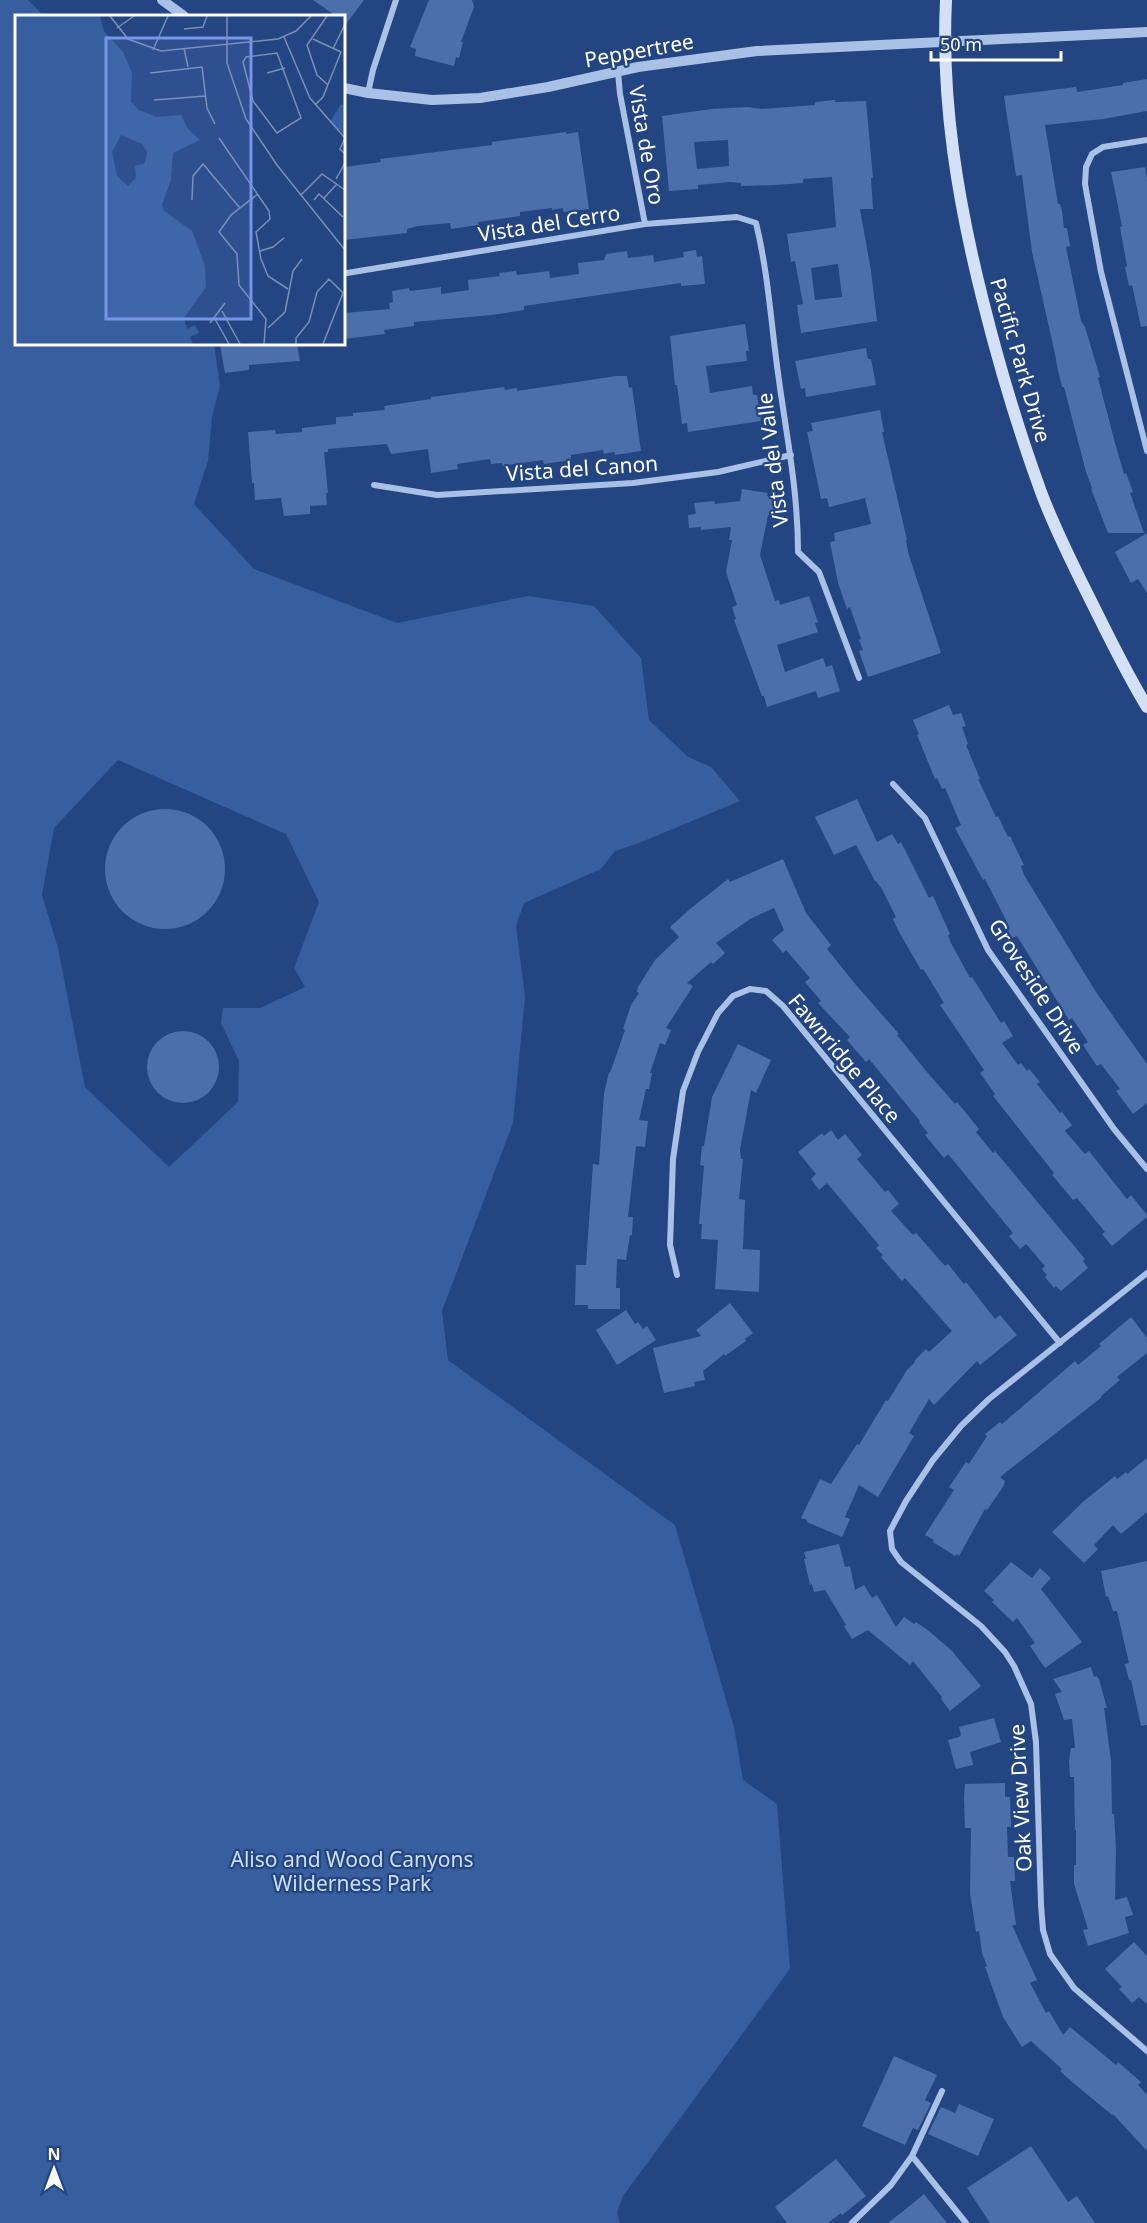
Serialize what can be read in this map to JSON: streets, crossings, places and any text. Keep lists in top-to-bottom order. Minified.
{"streets":{"main road":["Pacific Park Drive"],"street":["Peppertree","Vista de Oro","Vista del Cerro","Vista del Valle","Vista del Canon","Groveside Drive","Fawnridge Place","Oak View Drive"]},"crossings":[["Peppertree","Vista de Oro"],["Peppertree","Pacific Park Drive"],["Vista de Oro","Vista del Cerro"],["Vista del Cerro","Vista del Valle"],["Vista del Valle","Vista del Canon"],["Fawnridge Place","Oak View Drive"]],"parks":["Aliso and Wood Canyons Wilderness Park"],"scale_bar":"50 m","north":"top"}
